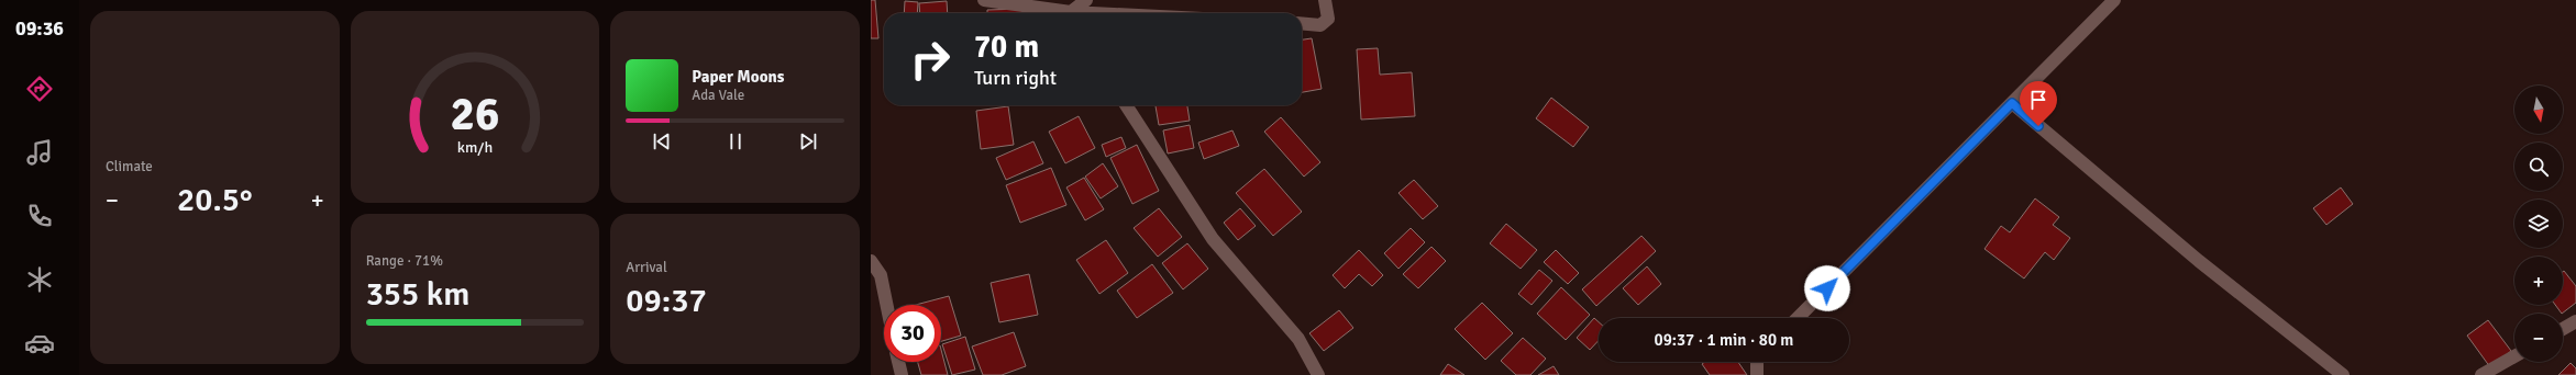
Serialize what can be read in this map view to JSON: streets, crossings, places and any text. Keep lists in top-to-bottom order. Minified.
{"north":"bottom","page":{"tabs":"09:36","tile":["Climate",["Range · 71%","355 km"],["Arrival","09:37"]],"turn":["70 m","Turn right"],"song":["Paper Moons","Ada Vale"],"map_buttons":["+","−"],"heat":["−","20.5°","+"],"limit":"30","trip":"09:37 · 1 min · 80 m","gauge":["26","km/h"]}}
